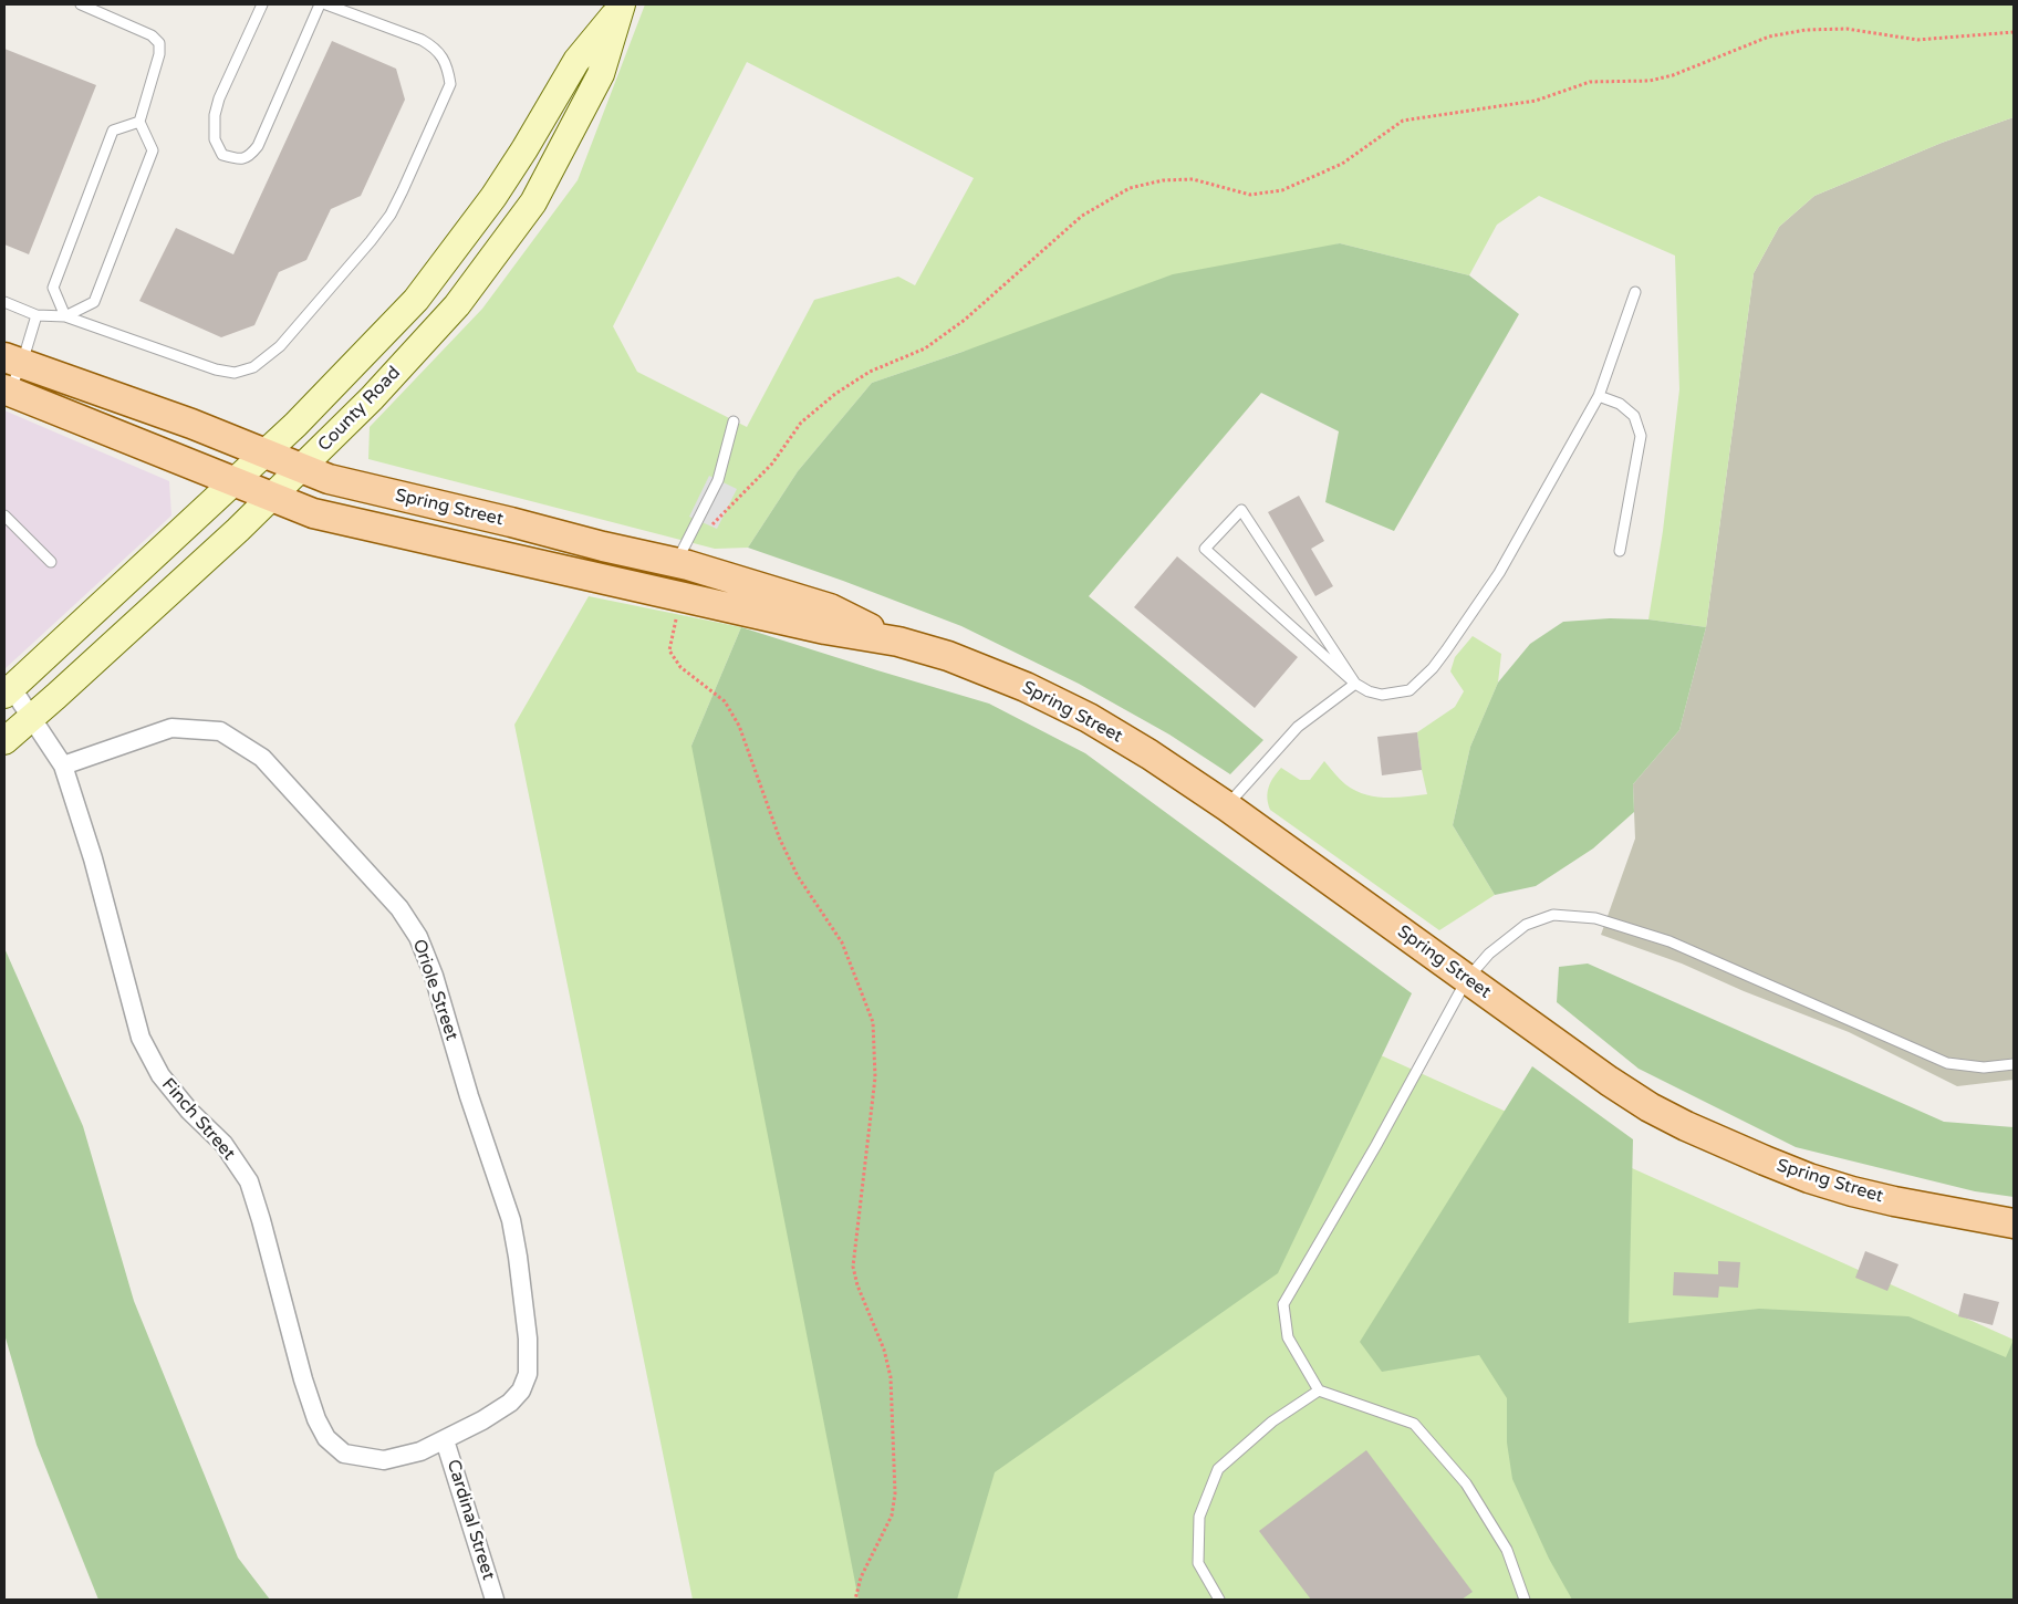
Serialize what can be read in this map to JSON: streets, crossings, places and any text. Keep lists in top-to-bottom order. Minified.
{"streets":{"main road":["County Road","Spring Street"],"street":["Oriole Street","Finch Street","Cardinal Street"]},"crossings":[["County Road","Spring Street"],["County Road","Finch Street"],["Oriole Street","Finch Street"],["Oriole Street","Cardinal Street"],["Finch Street","Cardinal Street"]]}
